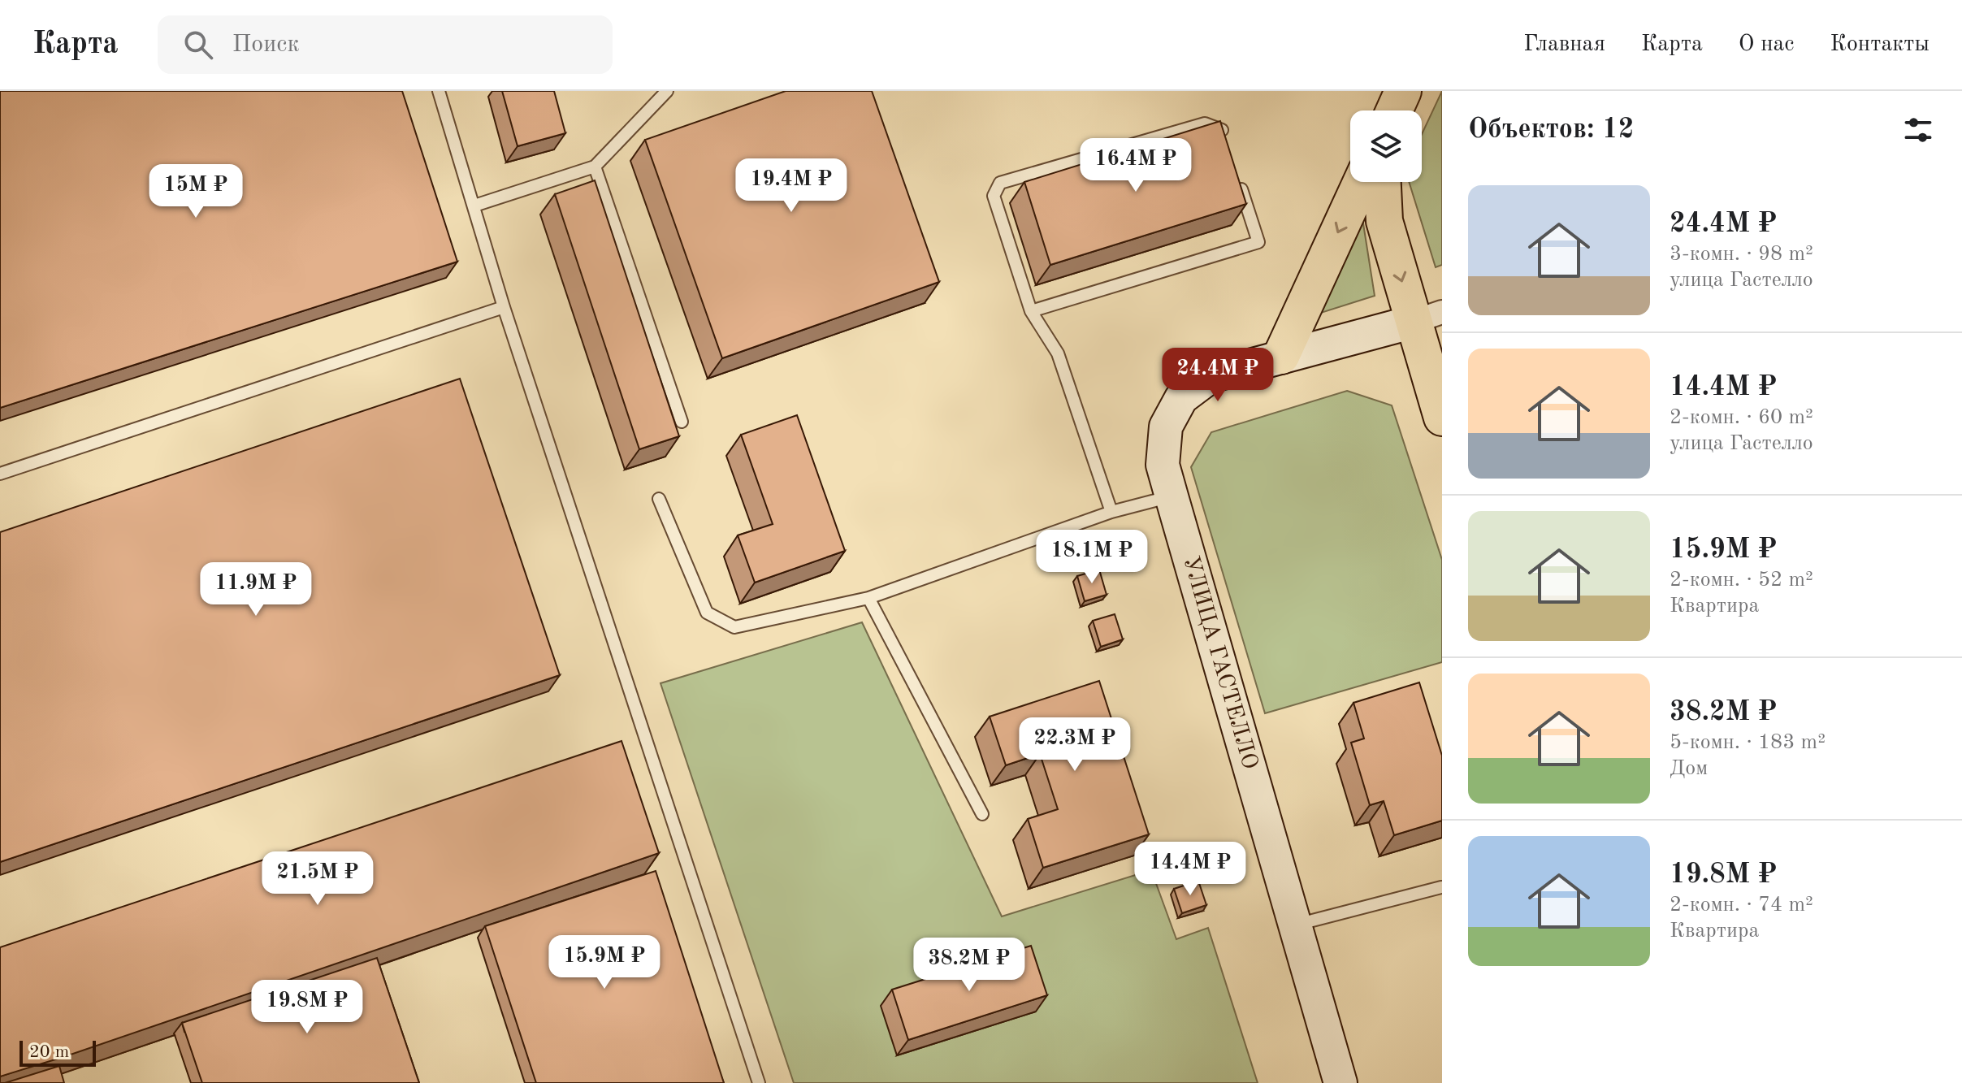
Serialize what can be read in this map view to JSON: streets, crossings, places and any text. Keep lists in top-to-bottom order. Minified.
{"streets":{"main road":["УЛИЦА ГАСТЕЛЛО"]},"scale_bar":"20 m","page":{"header":"Карта","search":"Поиск","nav":["Главная","Карта","О нас","Контакты"],"heading":"Объектов: 12","price":["16.4M ₽","19.4M ₽","15M ₽","24.4M ₽","18.1M ₽","11.9M ₽","22.3M ₽","14.4M ₽","21.5M ₽","15.9M ₽","38.2M ₽","19.8M ₽"],"list":[{"name":"24.4M ₽","note":"3-комн. · 98 m² · улица Гастелло"},{"name":"14.4M ₽","note":"2-комн. · 60 m² · улица Гастелло"},{"name":"15.9M ₽","note":"2-комн. · 52 m² · Квартира"},{"name":"38.2M ₽","note":"5-комн. · 183 m² · Дом"},{"name":"19.8M ₽","note":"2-комн. · 74 m² · Квартира"}],"scale":"20 m"}}
